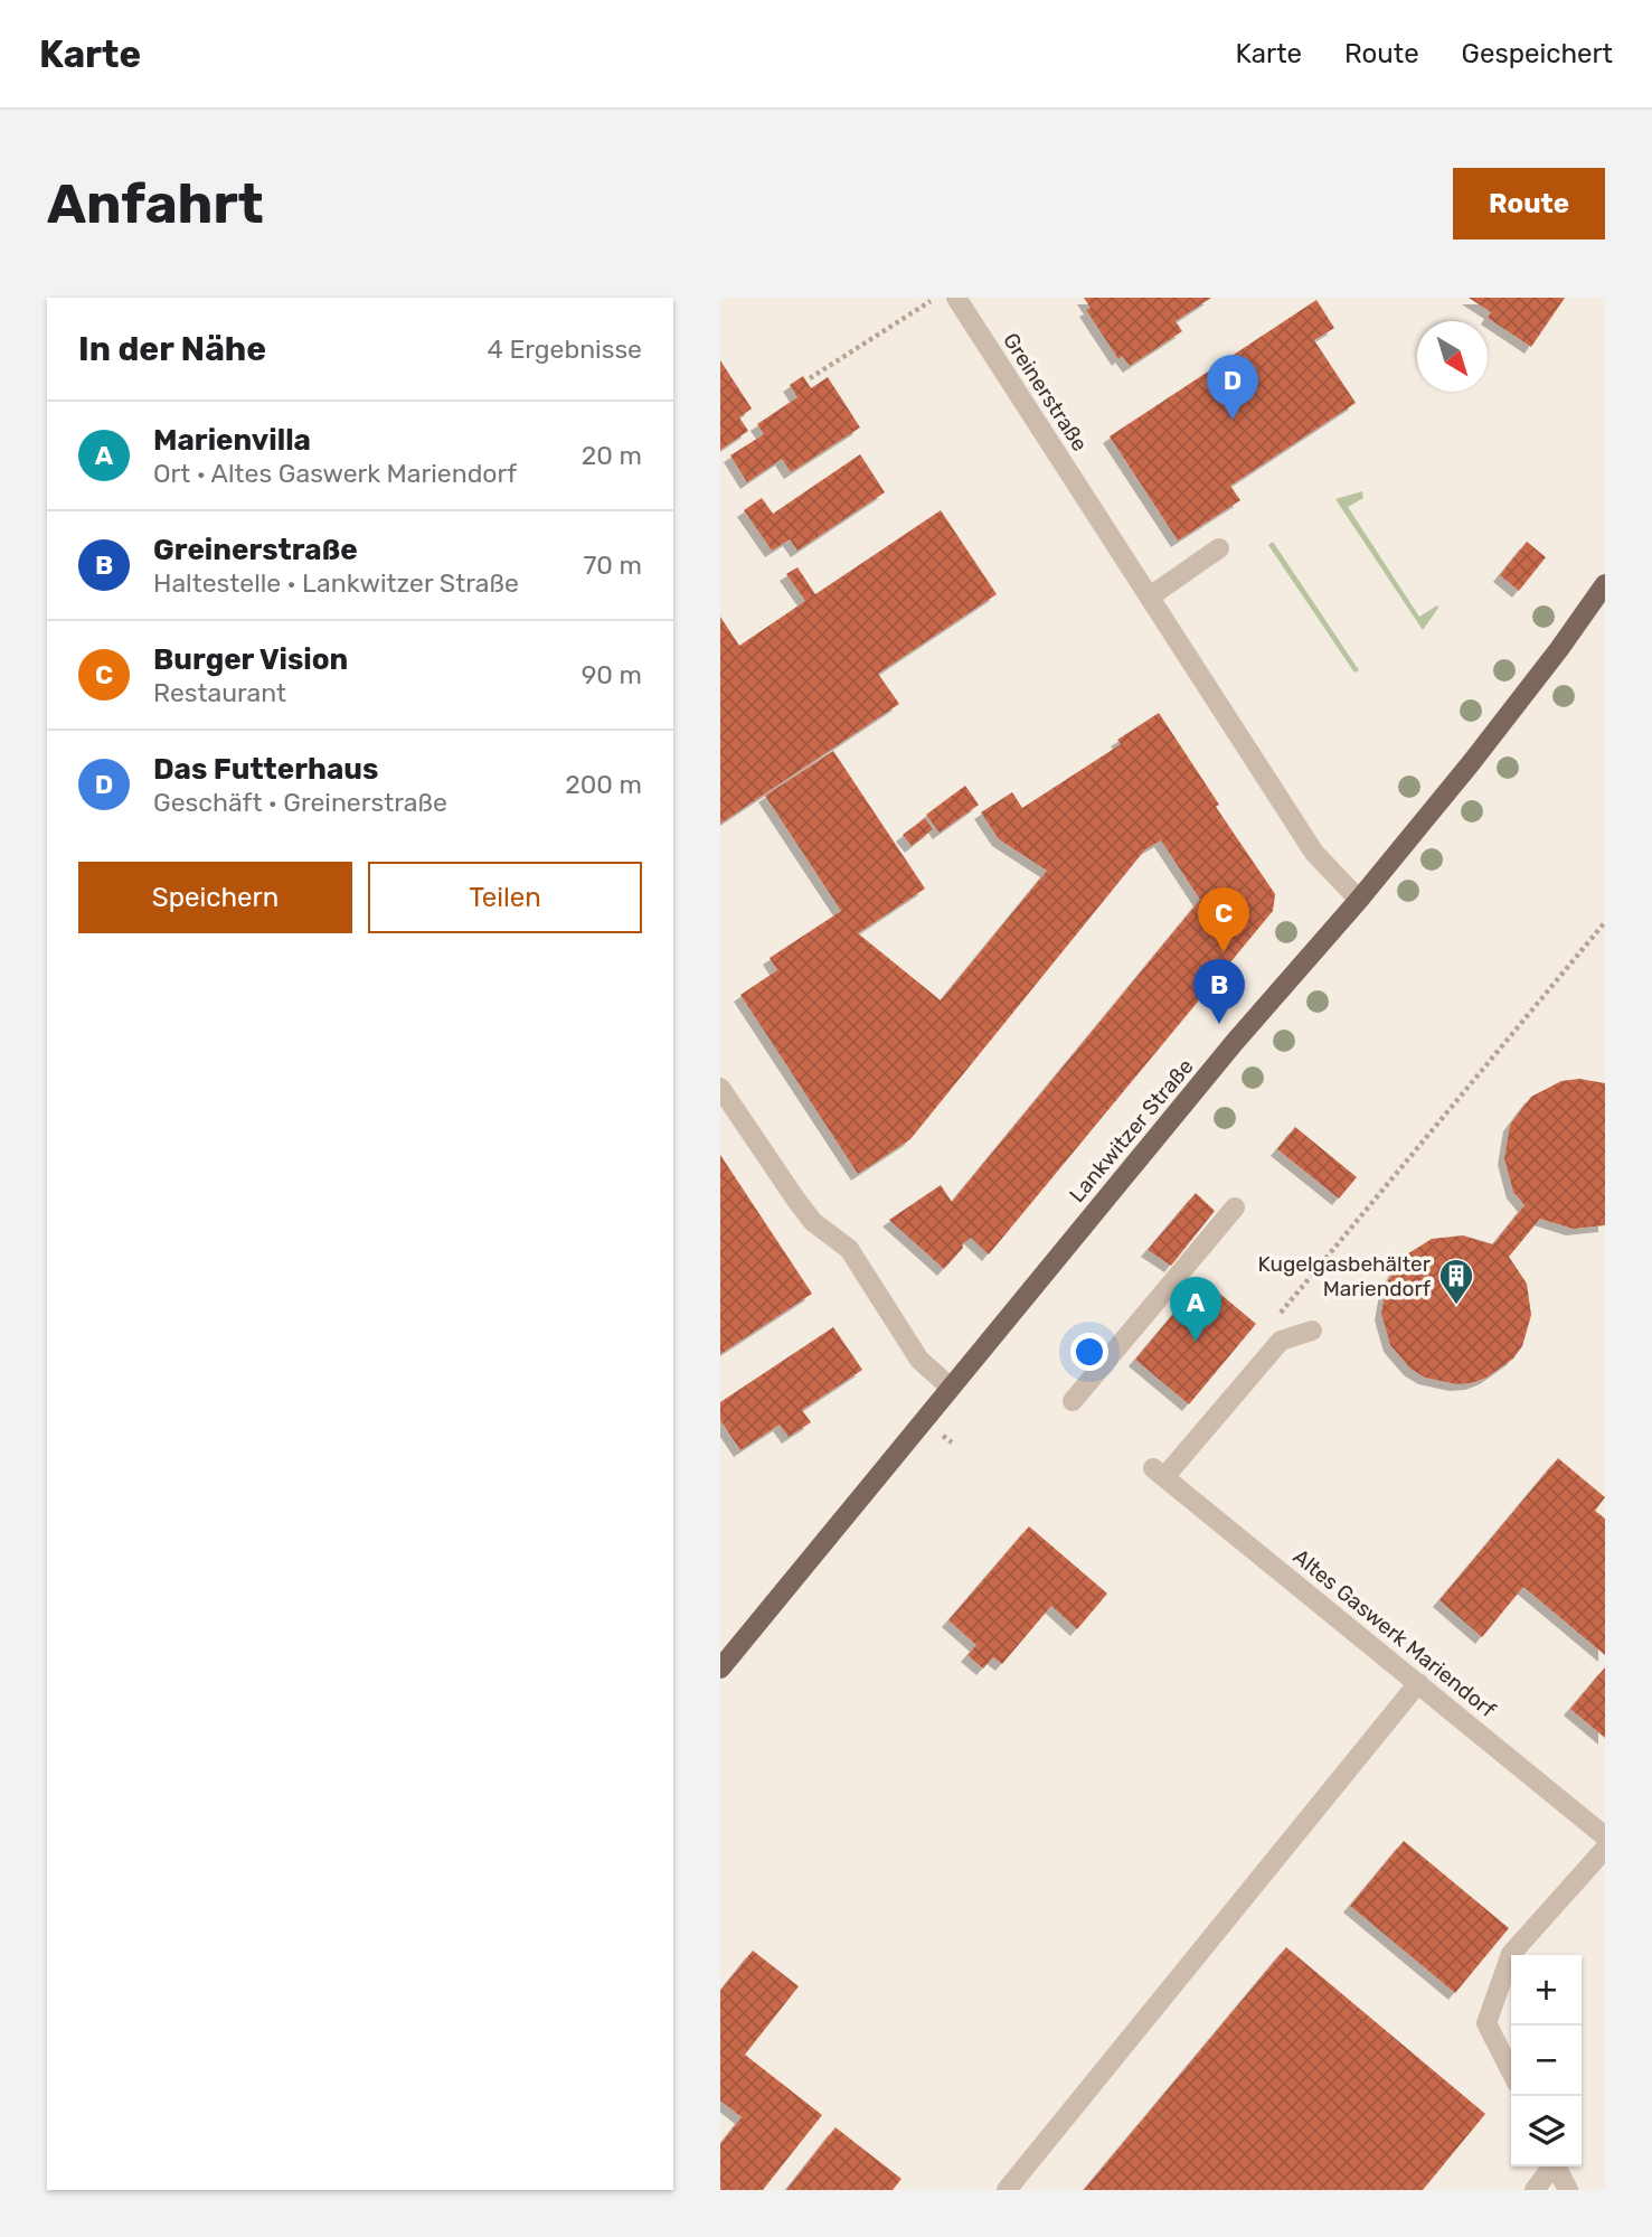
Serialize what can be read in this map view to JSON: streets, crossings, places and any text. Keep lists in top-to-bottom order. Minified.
{"streets":{"main road":["Lankwitzer Straße"],"street":["Greinerstraße","Altes Gaswerk Mariendorf"]},"crossings":[["Greinerstraße","Lankwitzer Straße"]],"places":{"building":["Kugelgasbehälter Mariendorf"]},"north":"bottom right","page":{"header":"Karte","nav":["Karte","Route","Gespeichert"],"buttons":["Route",["Speichern","Teilen"]],"title":"Anfahrt","heading":["In der Nähe","4 Ergebnisse"],"pins":["D","C","B","A"],"list":[{"mark":"A","name":"Marienvilla","note":"Ort · Altes Gaswerk Mariendorf","value":"20 m"},{"mark":"B","name":"Greinerstraße","note":"Haltestelle · Lankwitzer Straße","value":"70 m"},{"mark":"C","name":"Burger Vision","note":"Restaurant","value":"90 m"},{"mark":"D","name":"Das Futterhaus","note":"Geschäft · Greinerstraße","value":"200 m"}],"map_buttons":["+","−"]}}
